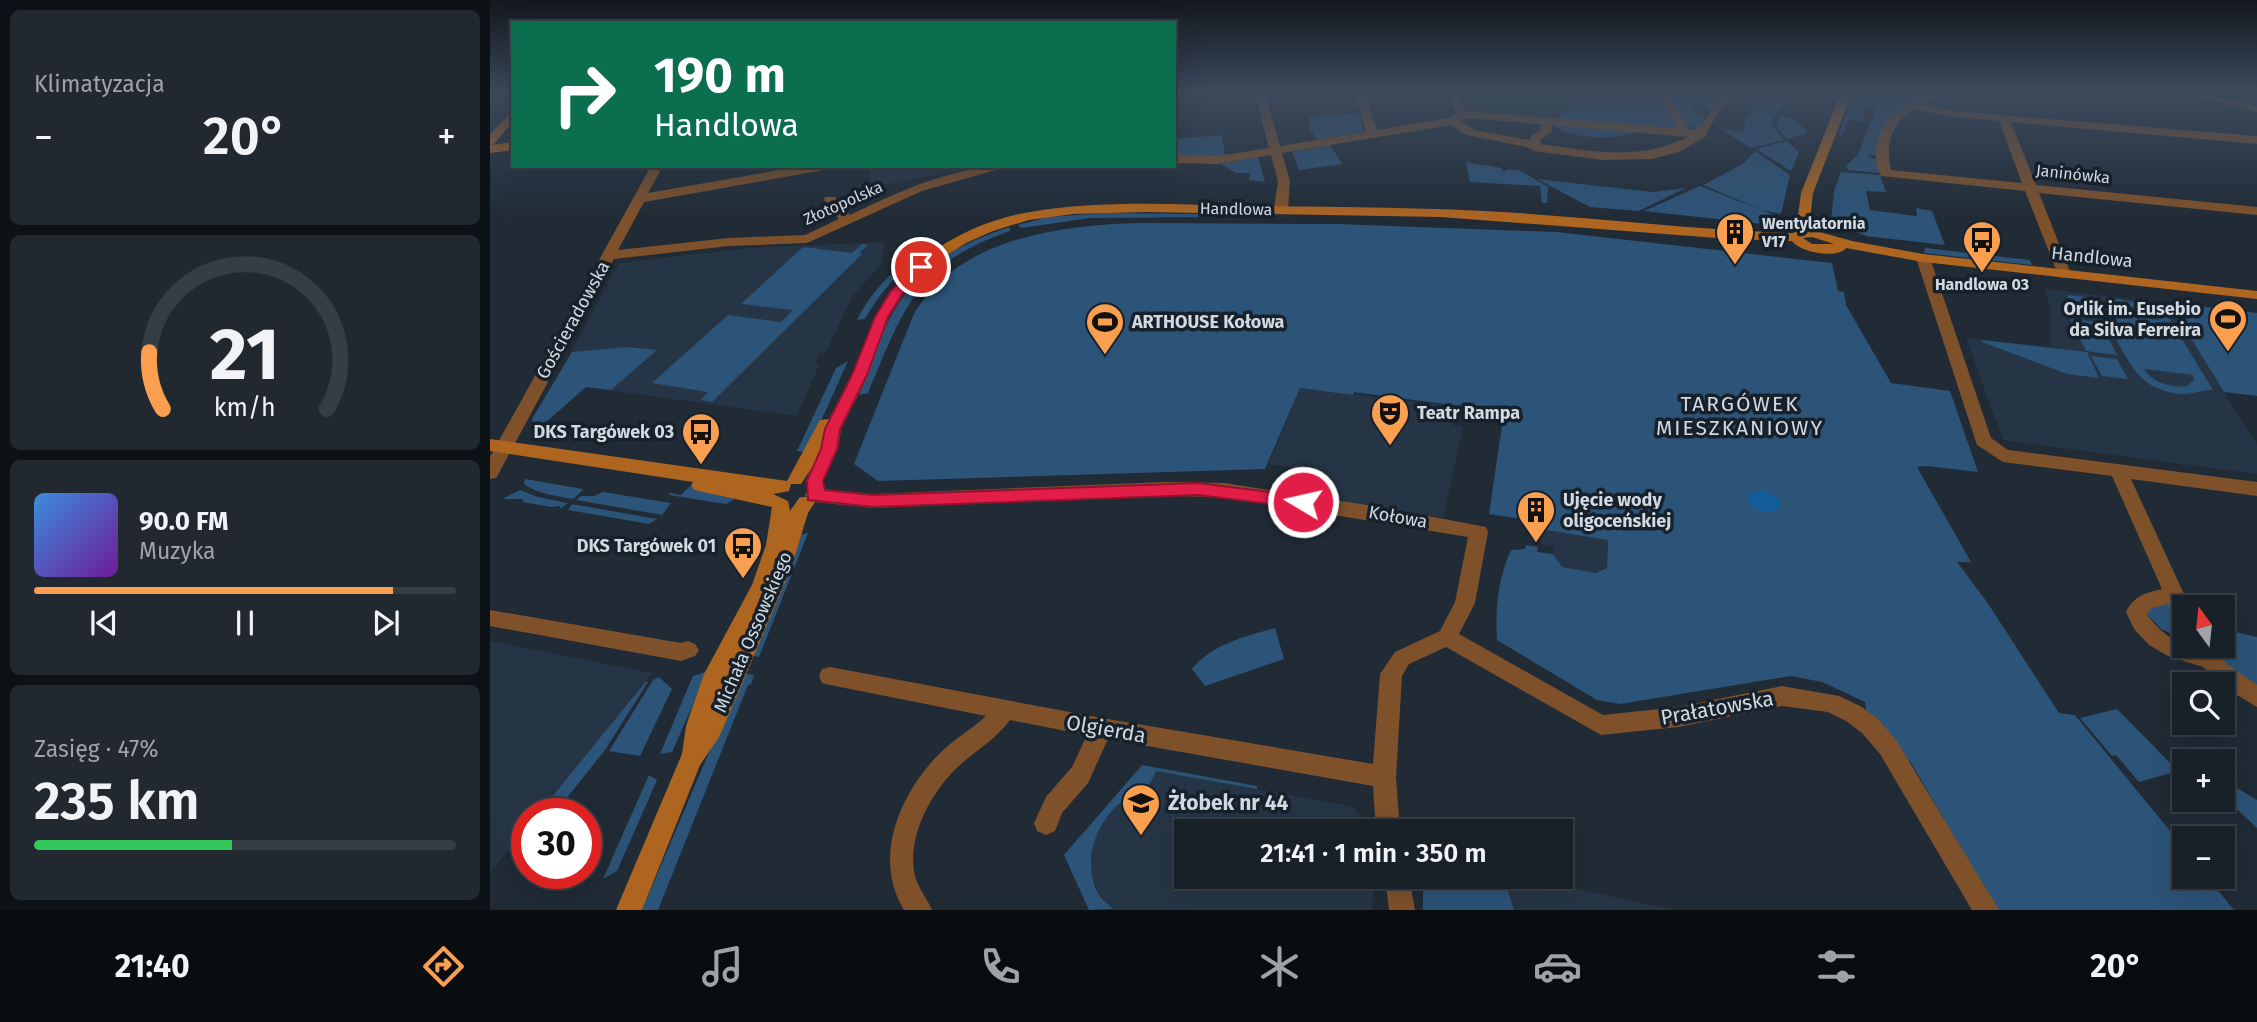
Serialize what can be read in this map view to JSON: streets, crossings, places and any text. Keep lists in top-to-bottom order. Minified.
{"streets":{"street":["Janinówka","Złotopolska","Handlowa","Gościeradowska","Kołowa","Michała Ossowskiego","Prałatowska","Olgierda"]},"crossings":[["Złotopolska","Gościeradowska"],["Handlowa","Kołowa"],["Handlowa","Michała Ossowskiego"],["Kołowa","Michała Ossowskiego"],["Kołowa","Prałatowska"]],"districts":["TARGÓWEK MIESZKANIOWY"],"places":{"building":["Wentylatornia V17","Ujęcie wody oligoceńskiej"],"bus stop":["Handlowa 03","DKS Targówek 03","DKS Targówek 01"],"sports":["Orlik im. Eusebio da Silva Ferreira","ARTHOUSE Kołowa"],"theatre":["Teatr Rampa"],"school or university":["Żłobek nr 44"]},"north":"top","page":{"tile":["Klimatyzacja",["Zasięg · 47%","235 km"]],"turn":["190 m","Handlowa"],"heat":["−","20°","+"],"song":["90.0 FM","Muzyka"],"map_buttons":["+","−"],"limit":"30","trip":"21:41 · 1 min · 350 m","tabs":["21:40","20°"],"gauge":["21","km/h"]}}
